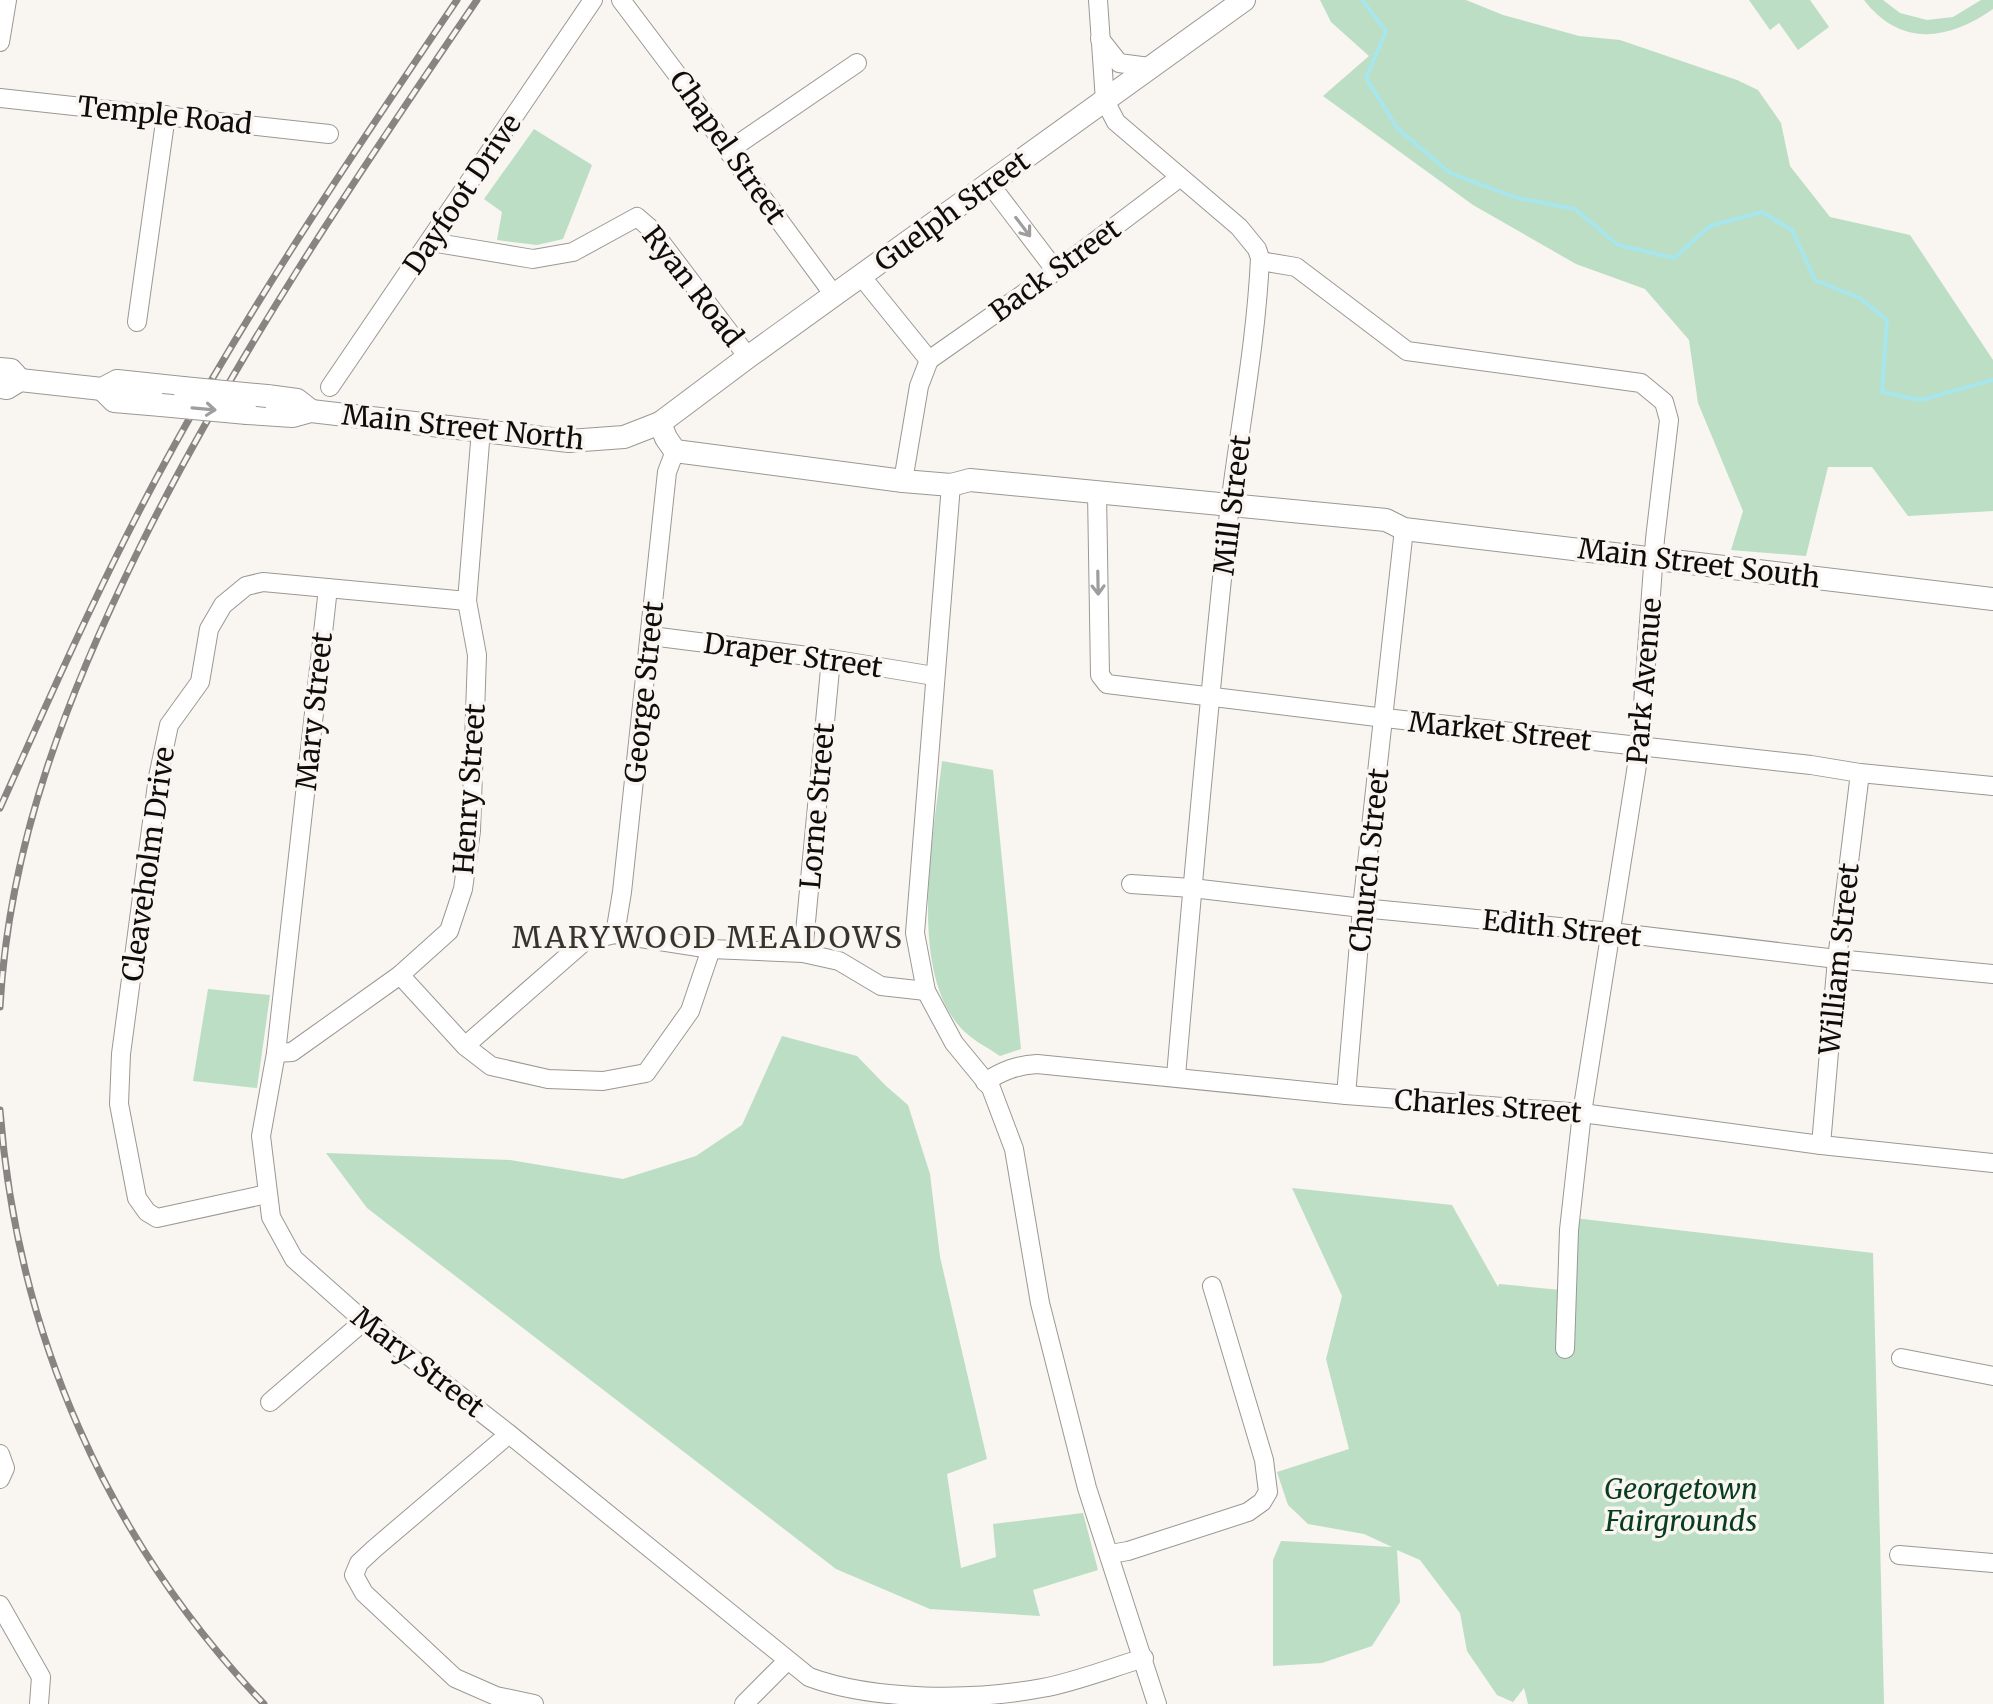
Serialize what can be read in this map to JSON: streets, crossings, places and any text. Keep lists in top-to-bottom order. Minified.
{"streets":{"main road":["Guelph Street","Main Street North","Main Street South"],"street":["Temple Road","Chapel Street","Dayfoot Drive","Back Street","Ryan Road","Mill Street","Draper Street","Park Avenue","George Street","Mary Street","Market Street","Henry Street","Lorne Street","Church Street","Cleaveholm Drive","Edith Street","William Street","Charles Street"]},"crossings":[["Chapel Street","Guelph Street"],["Dayfoot Drive","Ryan Road"],["Guelph Street","Ryan Road"],["Guelph Street","Main Street North"],["Main Street North","Henry Street"],["Mill Street","Main Street South"],["Mill Street","Park Avenue"],["Mill Street","Market Street"],["Mill Street","Edith Street"],["Mill Street","Charles Street"],["Main Street South","Park Avenue"],["Main Street South","George Street"],["Main Street South","Market Street"],["Main Street South","Church Street"],["Draper Street","George Street"],["Draper Street","Lorne Street"],["Park Avenue","Market Street"],["Park Avenue","Edith Street"],["Park Avenue","Charles Street"],["Mary Street","Henry Street"],["Mary Street","Cleaveholm Drive"],["Market Street","Church Street"],["Market Street","William Street"],["Henry Street","Cleaveholm Drive"],["Church Street","Edith Street"],["Church Street","Charles Street"],["Edith Street","William Street"],["William Street","Charles Street"]],"districts":["MARYWOOD MEADOWS"],"parks":["Georgetown Fairgrounds"]}
